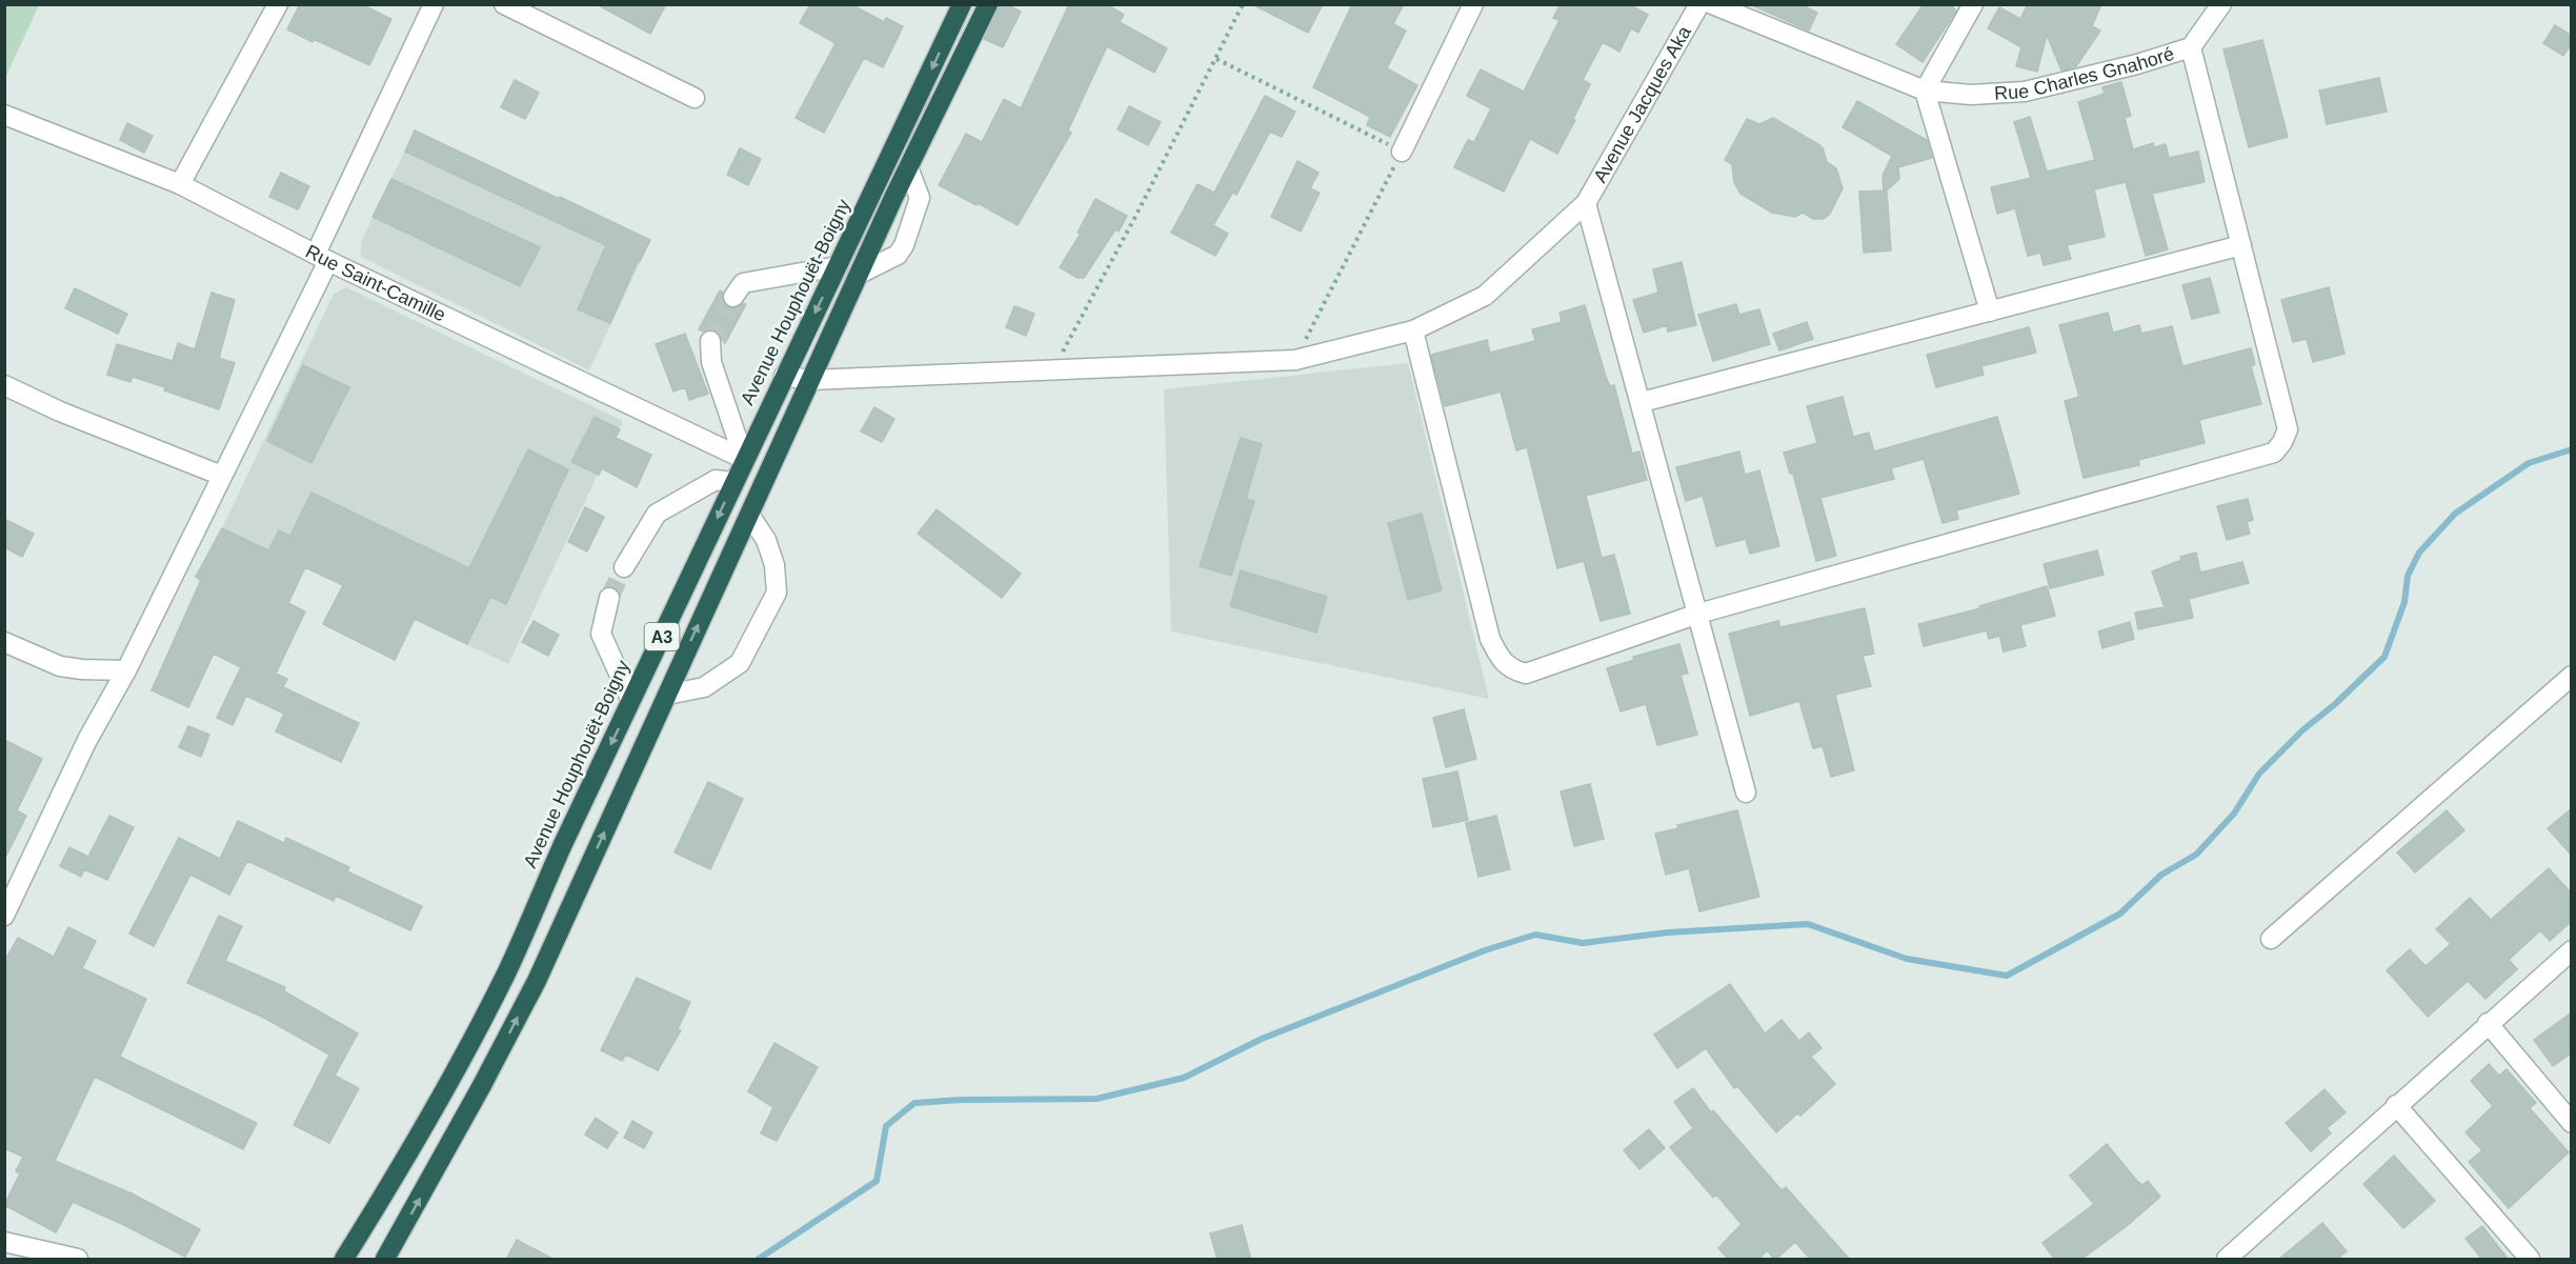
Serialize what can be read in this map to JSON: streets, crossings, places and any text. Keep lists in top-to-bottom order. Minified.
{"streets":{"highway":["Avenue Houphouët-Boigny","A3"],"street":["Rue Charles Gnahoré","Avenue Jacques Aka","Rue Saint-Camille"]},"crossings":[["Avenue Jacques Aka","Avenue Houphouët-Boigny"],["Avenue Jacques Aka","A3"],["Rue Saint-Camille","Avenue Houphouët-Boigny"]]}
